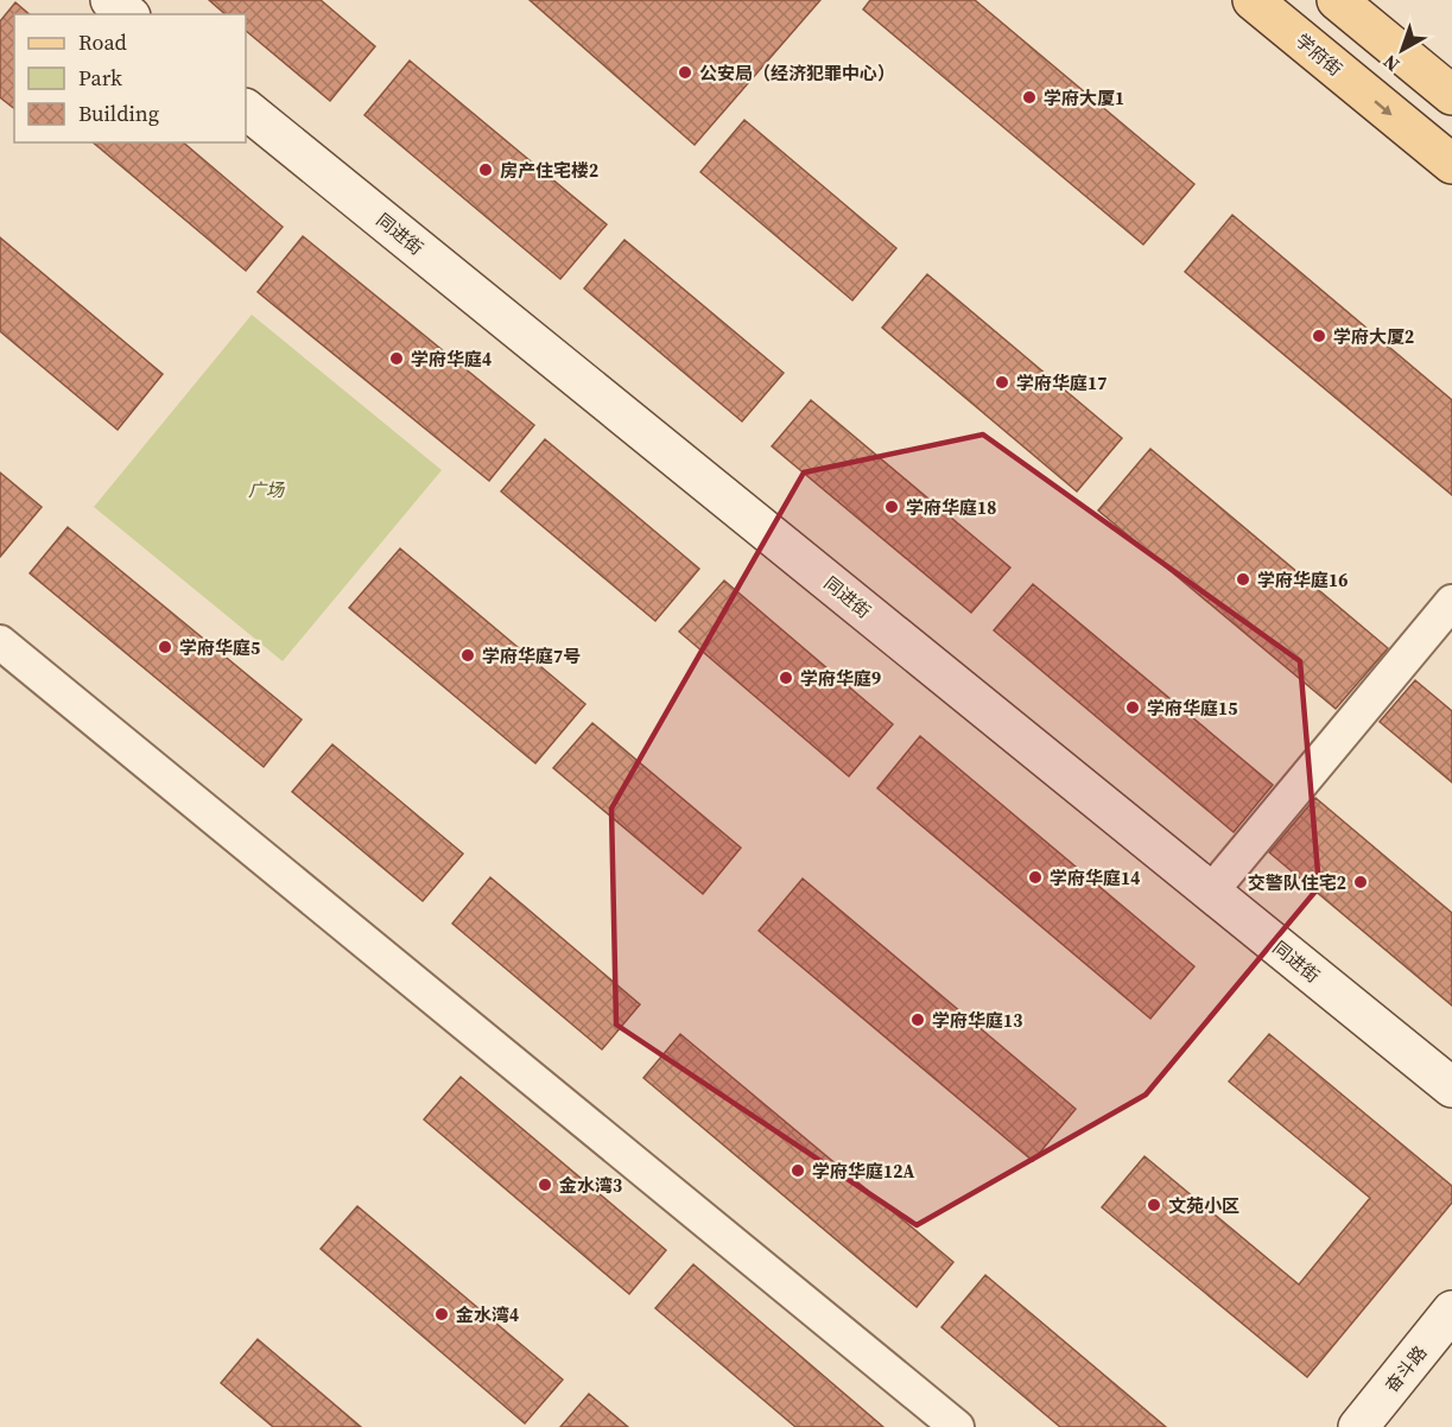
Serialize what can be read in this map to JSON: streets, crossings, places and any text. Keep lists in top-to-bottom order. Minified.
{"streets":{"main road":["学府街"],"street":["同进街","奋斗路"]},"parks":["广场"],"places":["公安局（经济犯罪中心）","学府大厦1","房产住宅楼2","学府大厦2","学府华庭4","学府华庭17","学府华庭18","学府华庭16","学府华庭5","学府华庭7号","学府华庭9","学府华庭15","学府华庭14","交警队住宅2","学府华庭13","学府华庭12A","金水湾3","文苑小区","金水湾4"],"legend":["Road","Park","Building"],"north":"bottom left"}
